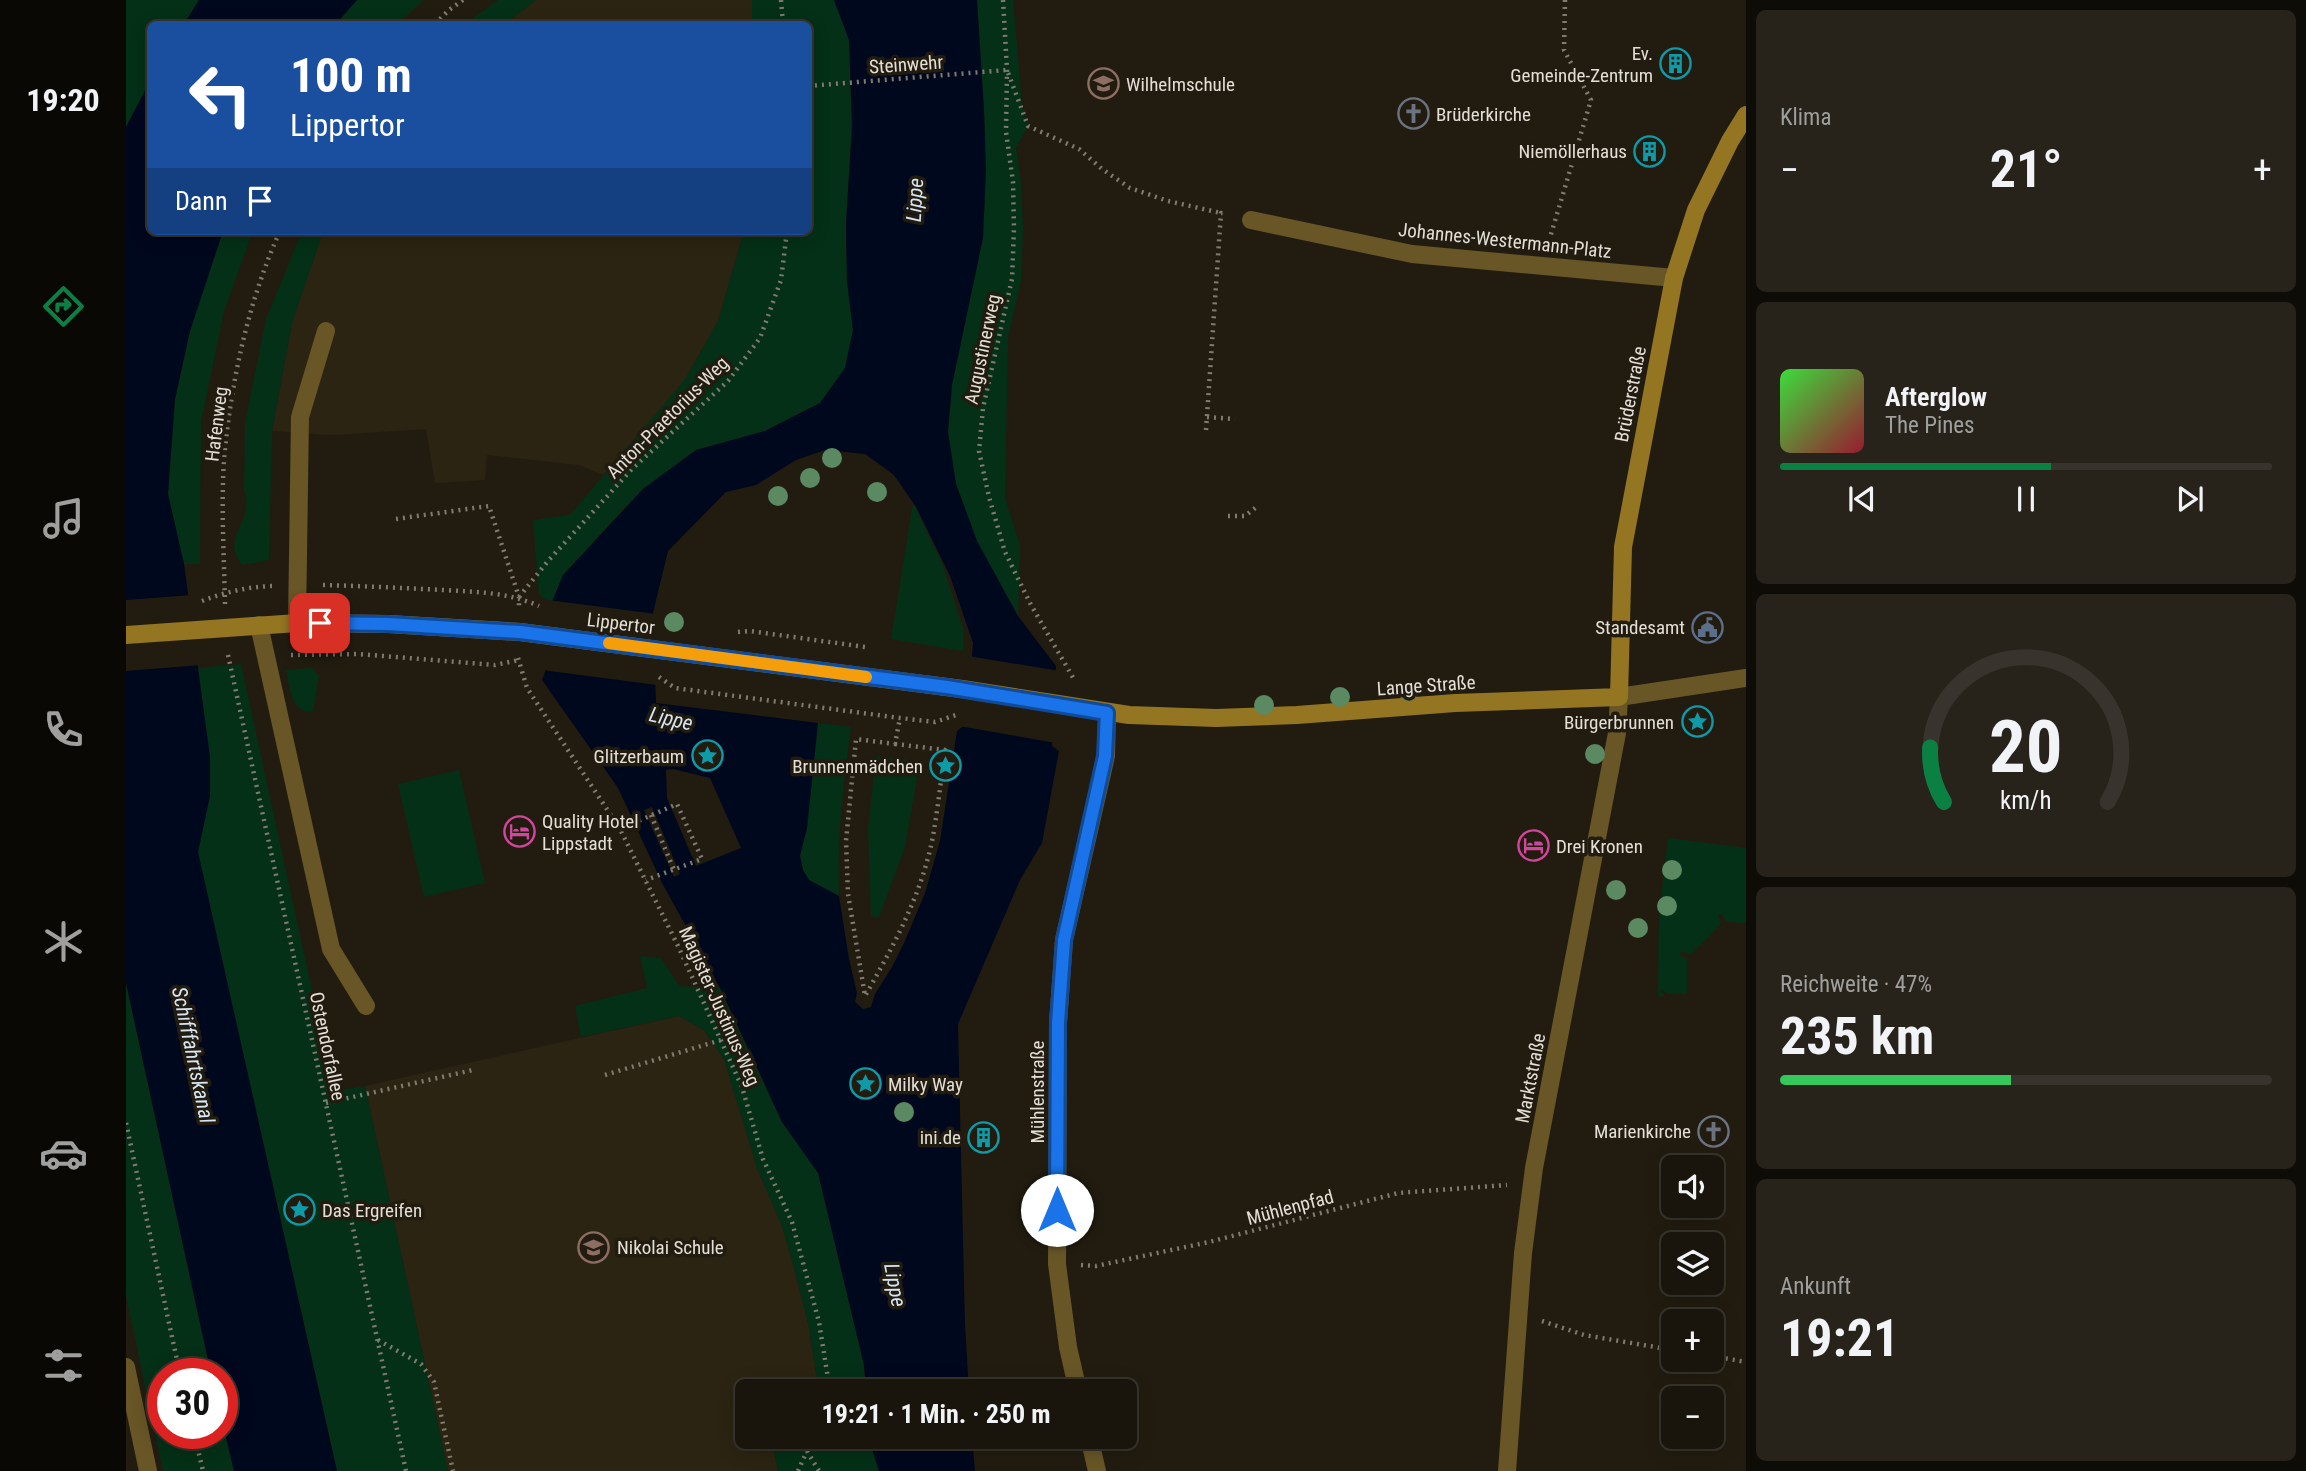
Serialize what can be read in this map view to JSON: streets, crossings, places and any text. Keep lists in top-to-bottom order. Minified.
{"streets":{"street":["Johannes-Westermann-Platz","Brüderstraße","Lippertor","Lange Straße","Marktstraße","Mühlenstraße"],"path":["Steinwehr","Augustinerweg","Anton-Praetorius-Weg","Hafenweg","Magister-Justinus-Weg","Ostendorfallee","Mühlenpfad"]},"crossings":[["Steinwehr","Augustinerweg"],["Johannes-Westermann-Platz","Brüderstraße"],["Brüderstraße","Lange Straße"],["Brüderstraße","Marktstraße"],["Hafenweg","Lippertor"],["Hafenweg","Ostendorfallee"],["Lippertor","Lange Straße"],["Lippertor","Ostendorfallee"],["Lippertor","Mühlenstraße"],["Lange Straße","Marktstraße"],["Lange Straße","Mühlenstraße"],["Marktstraße","Mühlenpfad"],["Mühlenstraße","Mühlenpfad"]],"water":["Lippe","Schifffahrtskanal"],"places":{"building":["Ev. Gemeinde-Zentrum","Niemöllerhaus","ini.de"],"school or university":["Wilhelmschule","Nikolai Schule"],"church":["Brüderkirche","Marienkirche"],"public building":["Standesamt"],"place":["Bürgerbrunnen","Glitzerbaum","Brunnenmädchen","Milky Way","Das Ergreifen"],"hotel":["Quality Hotel Lippstadt","Drei Kronen"]},"page":{"tabs":"19:20","tile":["Klima",["Reichweite · 47%","235 km"],["Ankunft","19:21"]],"turn":["100 m","Lippertor"],"heat":["−","21°","+"],"then":"Dann","song":["Afterglow","The Pines"],"map_buttons":["+","−"],"limit":"30","trip":"19:21 · 1 Min. · 250 m","gauge":["20","km/h"]}}
